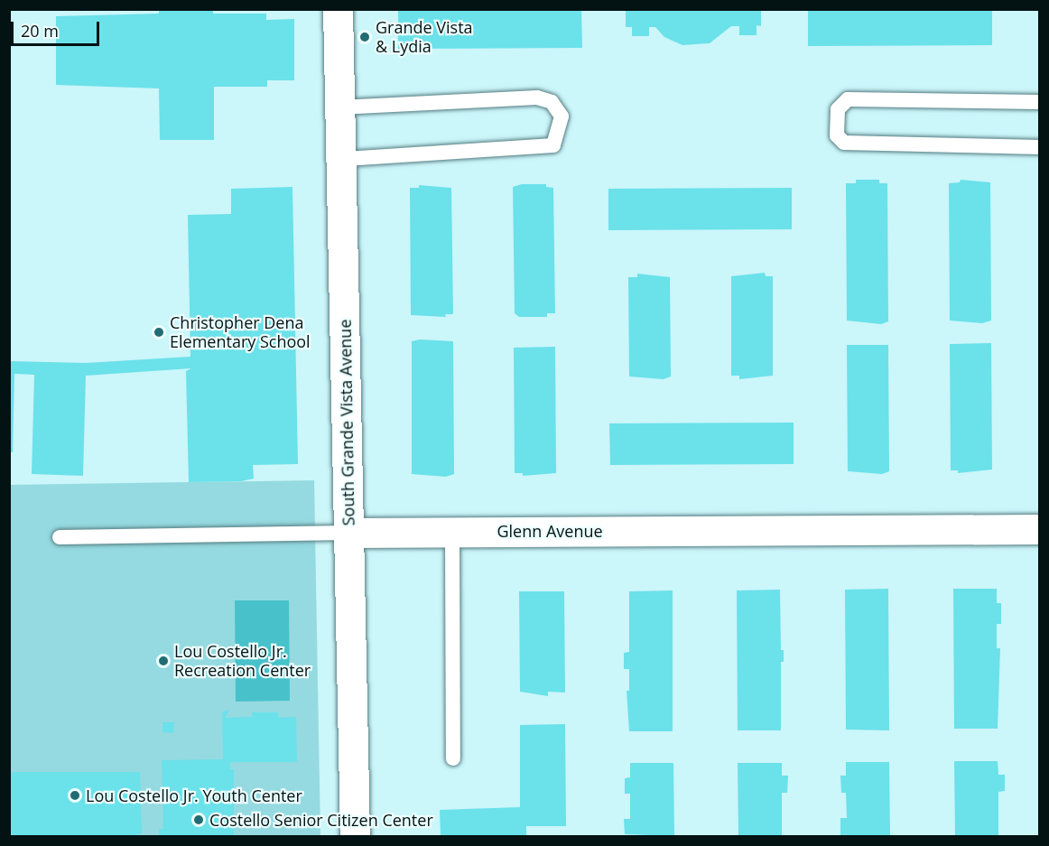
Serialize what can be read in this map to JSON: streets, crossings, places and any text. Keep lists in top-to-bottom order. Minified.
{"streets":{"street":["South Grande Vista Avenue","Glenn Avenue"]},"crossings":[["South Grande Vista Avenue","Glenn Avenue"]],"places":["Grande Vista & Lydia","Christopher Dena Elementary School","Lou Costello Jr. Recreation Center","Lou Costello Jr. Youth Center","Costello Senior Citizen Center"],"scale_bar":"20 m"}
